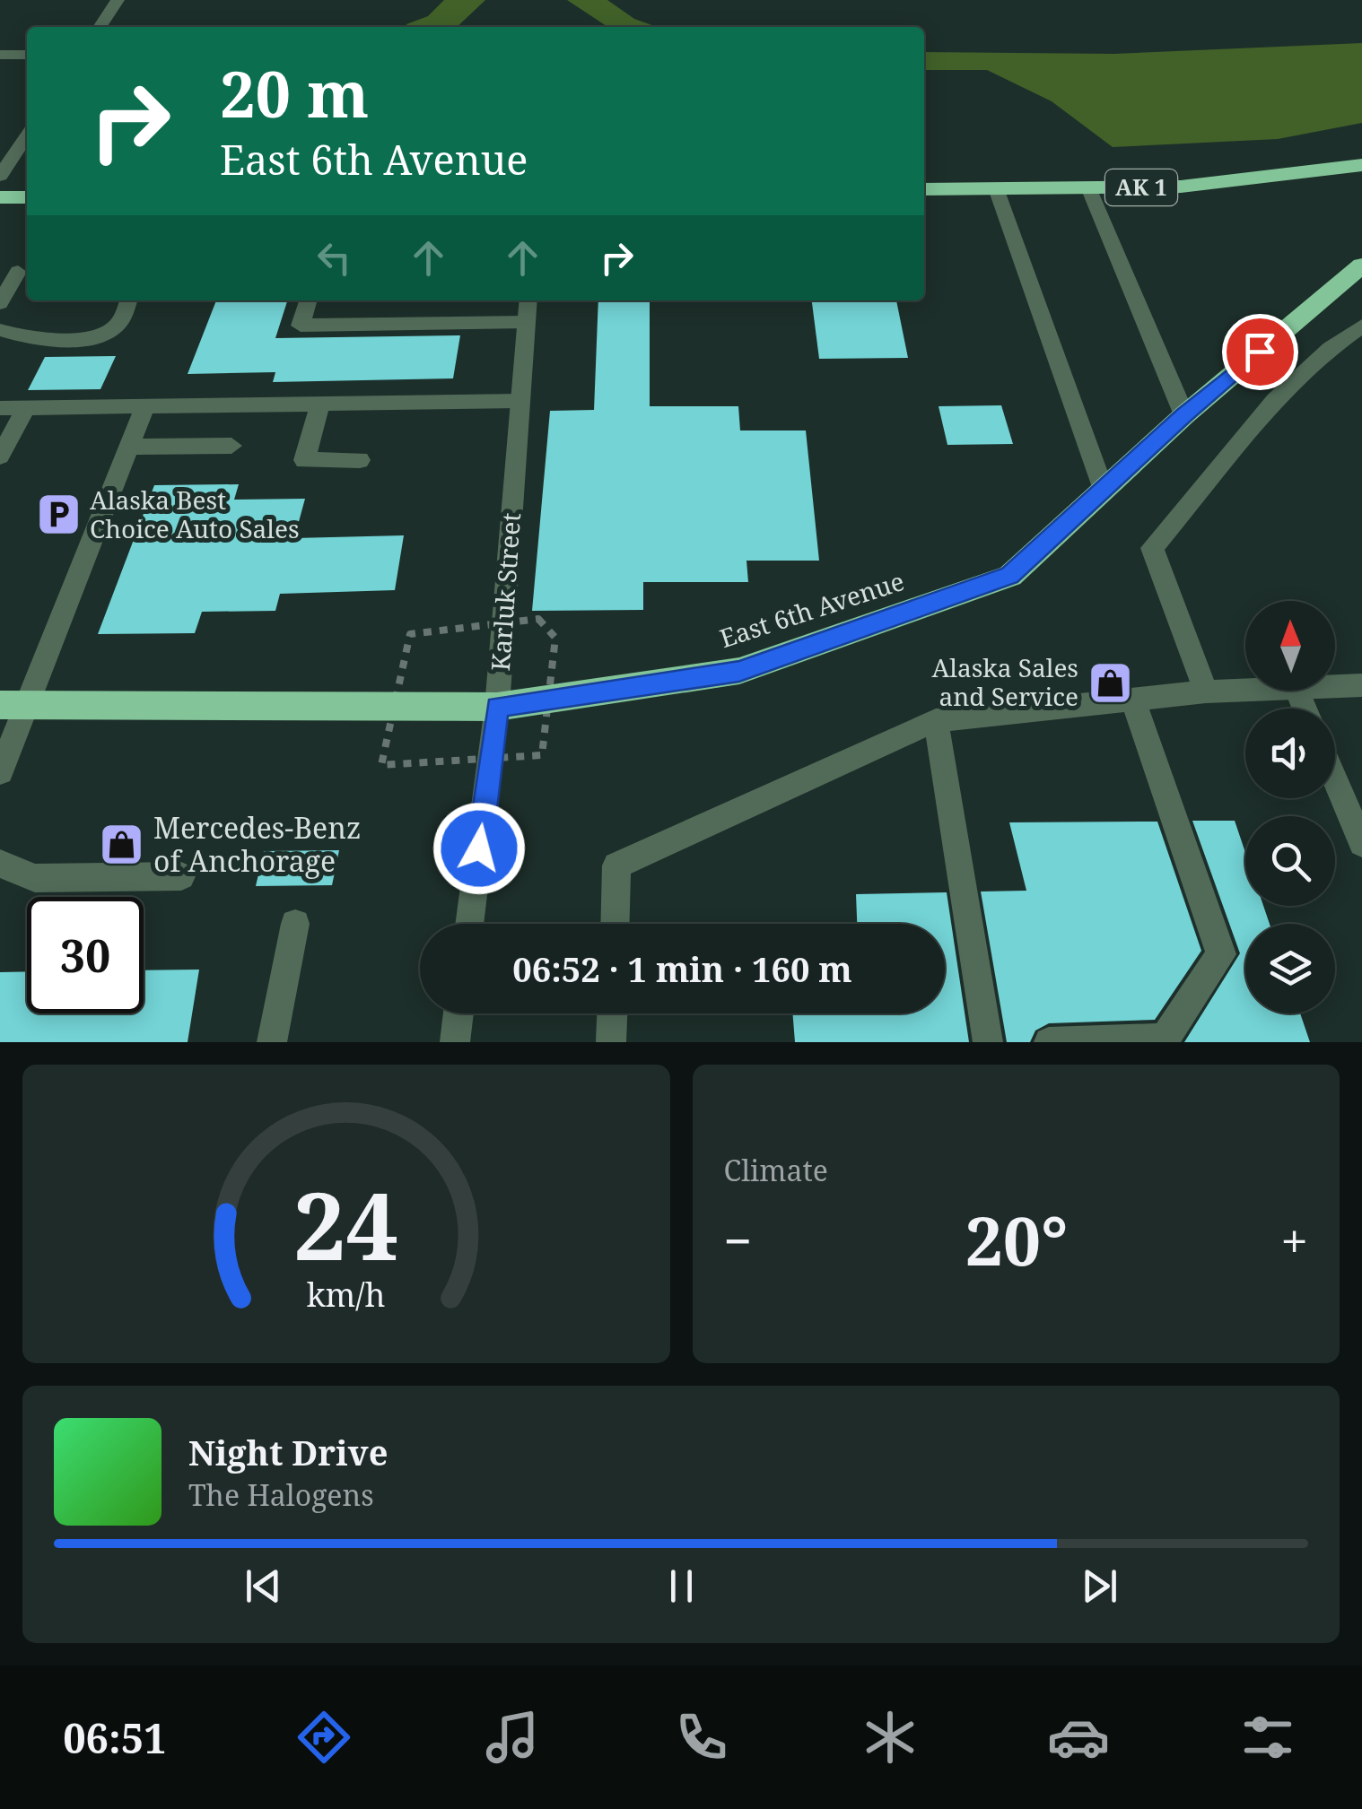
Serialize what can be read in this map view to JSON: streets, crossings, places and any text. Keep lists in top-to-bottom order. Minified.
{"streets":{"highway":["AK 1","East 6th Avenue"],"street":["Karluk Street"]},"crossings":[["Karluk Street","East 6th Avenue"]],"places":{"parking":["Alaska Best Choice Auto Sales"],"shop":["Alaska Sales and Service","Mercedes-Benz of Anchorage"]},"north":"top","page":{"turn":["20 m","East 6th Avenue"],"limit":"30","trip":"06:52 · 1 min · 160 m","tile":"Climate","heat":["−","20°","+"],"song":["Night Drive","The Halogens"],"tabs":"06:51","gauge":["24","km/h"]}}
